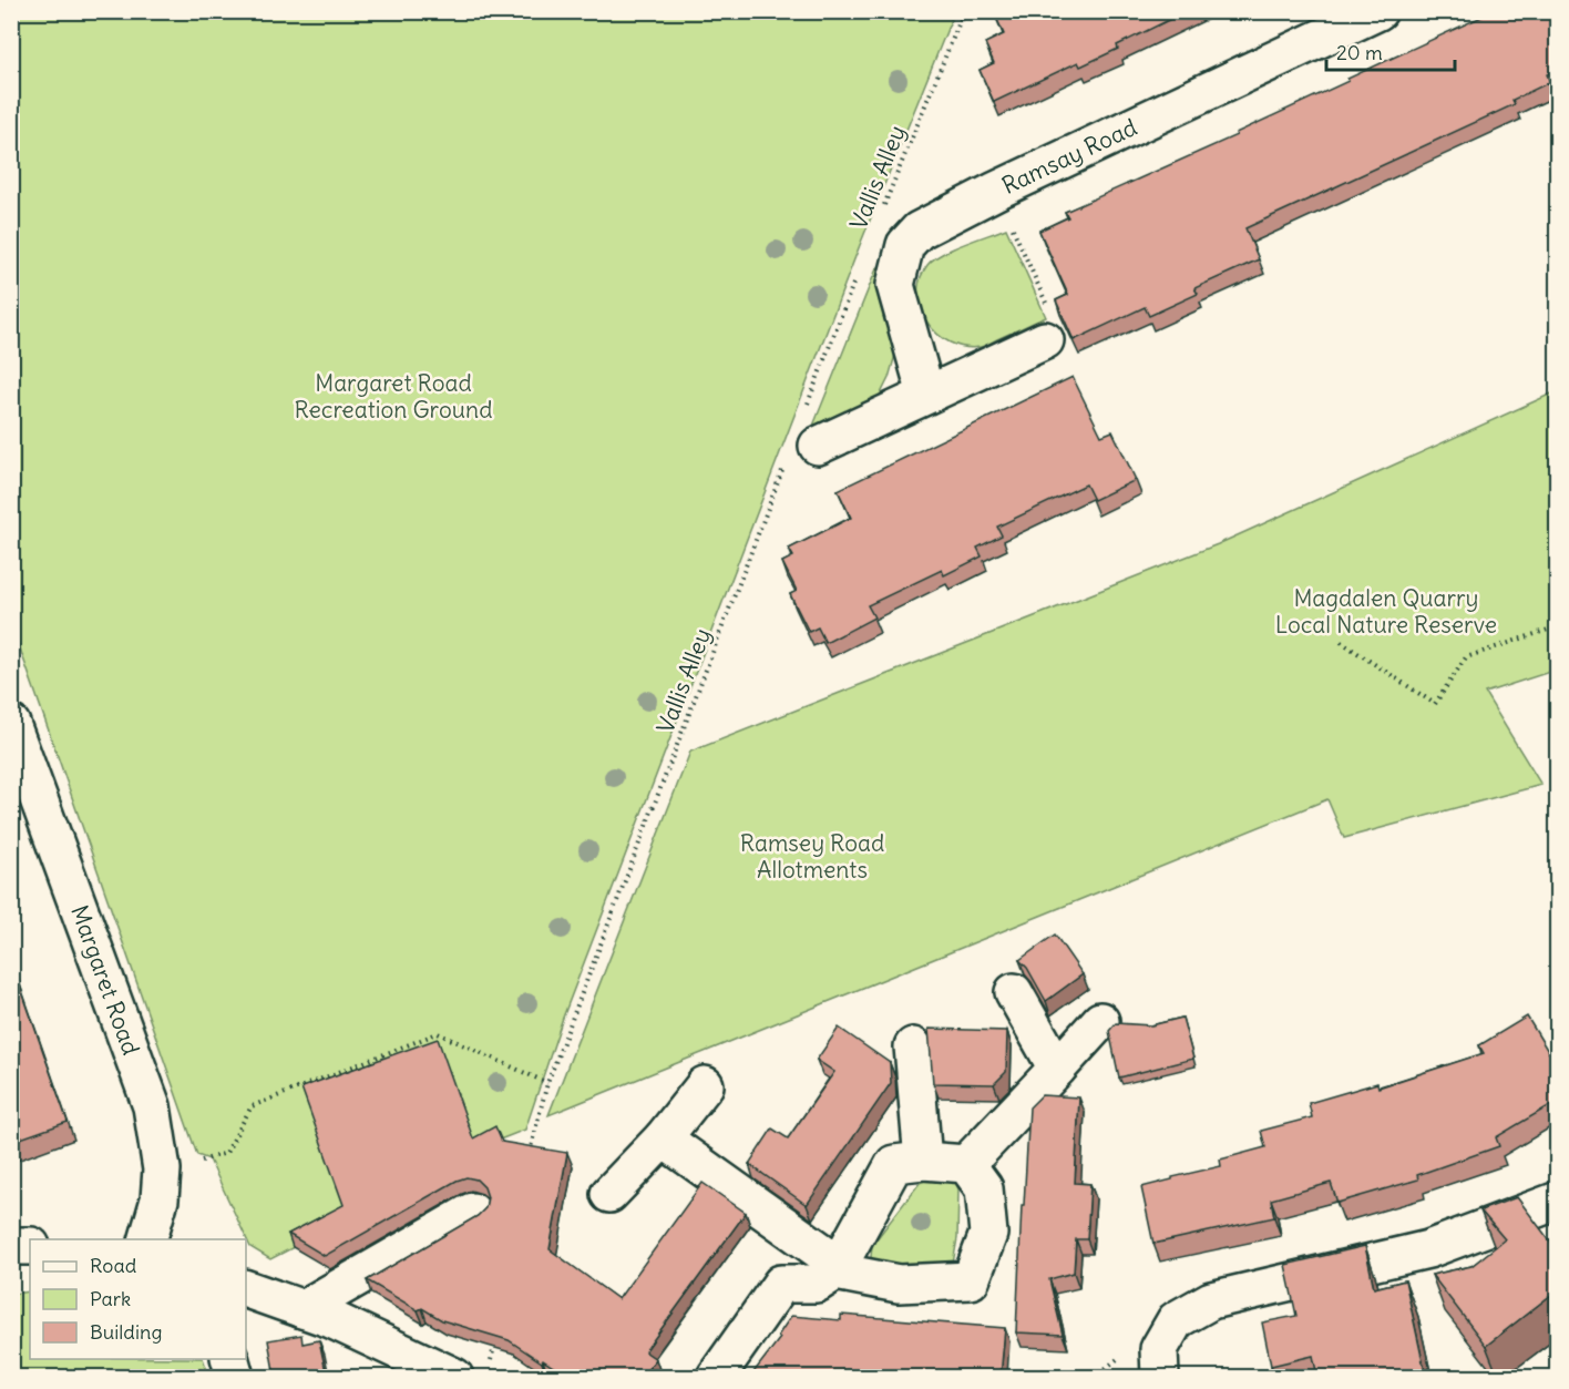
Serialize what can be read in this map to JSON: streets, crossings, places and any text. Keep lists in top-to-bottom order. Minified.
{"streets":{"street":["Ramsay Road","Margaret Road"],"path":["Vallis Alley"]},"parks":["Margaret Road Recreation Ground","Magdalen Quarry Local Nature Reserve","Ramsey Road Allotments"],"legend":["Road","Park","Building"],"scale_bar":"20 m"}
